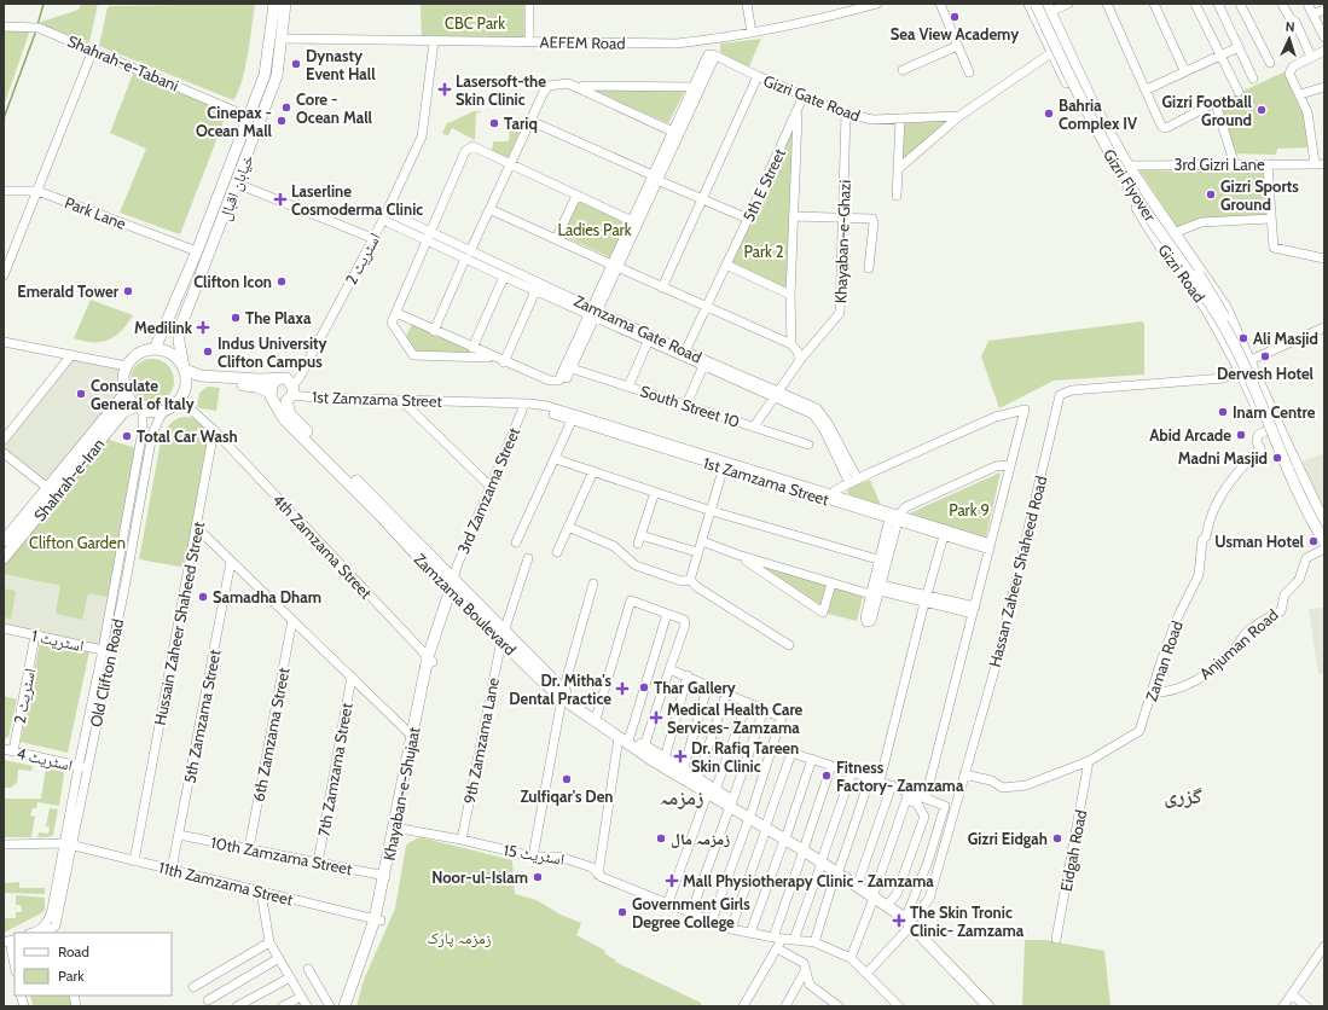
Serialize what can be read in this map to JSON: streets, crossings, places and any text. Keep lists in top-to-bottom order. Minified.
{"streets":{"main road":["Gizri Flyover","خیابان اقبال","Gizri Road","Shahrah-e-Iran","Zamzama Boulevard","Khayaban-e-Shujaat"],"street":["AEFEM Road","Shahrah-e-Tabani","Gizri Gate Road","3rd Gizri Lane","5th E Street","Park Lane","Khayaban-e-Ghazi","اسٹریٹ 2","Zamzama Gate Road","1st Zamzama Street","South Street 10","3rd Zamzama Street","4th Zamzama Street","Hassan Zaheer Shaheed Road","Hussain Zaheer Shaheed Street","اسٹریٹ 1","Anjuman Road","Zaman Road","Old Clifton Road","5th Zamzama Street","6th Zamzama Street","9th Zamzama Lane","اسٹریٹ 4","7th Zamzama Street","Eidgah Road","اسٹریٹ 15","10th Zamzama Street","11th Zamzama Street"]},"crossings":[["AEFEM Road","خیابان اقبال"],["AEFEM Road","اسٹریٹ 2"],["Shahrah-e-Tabani","خیابان اقبال"],["Gizri Gate Road","5th E Street"],["Gizri Gate Road","Khayaban-e-Ghazi"],["3rd Gizri Lane","Gizri Road"],["5th E Street","Zamzama Gate Road"],["Gizri Flyover","Gizri Road"],["خیابان اقبال","Park Lane"],["خیابان اقبال","Shahrah-e-Iran"],["خیابان اقبال","Old Clifton Road"],["Khayaban-e-Ghazi","Zamzama Gate Road"],["Khayaban-e-Ghazi","South Street 10"],["اسٹریٹ 2","Zamzama Gate Road"],["اسٹریٹ 2","1st Zamzama Street"],["اسٹریٹ 2","Zamzama Boulevard"],["اسٹریٹ 2","اسٹریٹ 4"],["Gizri Road","Hassan Zaheer Shaheed Road"],["Gizri Road","Anjuman Road"],["Gizri Road","Zaman Road"],["1st Zamzama Street","3rd Zamzama Street"],["1st Zamzama Street","Zamzama Boulevard"],["Shahrah-e-Iran","Old Clifton Road"],["3rd Zamzama Street","Zamzama Boulevard"],["3rd Zamzama Street","Khayaban-e-Shujaat"],["4th Zamzama Street","Hussain Zaheer Shaheed Street"],["4th Zamzama Street","Khayaban-e-Shujaat"],["Hassan Zaheer Shaheed Road","Zamzama Boulevard"],["Hassan Zaheer Shaheed Road","Zaman Road"],["Hassan Zaheer Shaheed Road","اسٹریٹ 15"],["Zamzama Boulevard","9th Zamzama Lane"],["Zamzama Boulevard","Khayaban-e-Shujaat"],["Hussain Zaheer Shaheed Street","11th Zamzama Street"],["اسٹریٹ 1","Old Clifton Road"],["Anjuman Road","Zaman Road"],["Zaman Road","Eidgah Road"],["Old Clifton Road","اسٹریٹ 4"],["Old Clifton Road","11th Zamzama Street"],["5th Zamzama Street","10th Zamzama Street"],["5th Zamzama Street","11th Zamzama Street"],["6th Zamzama Street","10th Zamzama Street"],["9th Zamzama Lane","اسٹریٹ 15"],["7th Zamzama Street","10th Zamzama Street"],["Khayaban-e-Shujaat","اسٹریٹ 15"],["Khayaban-e-Shujaat","10th Zamzama Street"],["Khayaban-e-Shujaat","11th Zamzama Street"]],"districts":["گزری","زمزمہ"],"parks":["CBC Park","Ladies Park","Park 2","Park 9","Clifton Garden","زمزمہ پارک"],"places":{"other":["Sea View Academy","Dynasty Event Hall","Core - Ocean Mall","Gizri Football Ground","Bahria Complex IV","Cinepax - Ocean Mall","Tariq","Gizri Sports Ground","Clifton Icon","Emerald Tower","The Plaxa","Ali Masjid","Indus University Clifton Campus","Dervesh Hotel","Consulate General of Italy","Inam Centre","Abid Arcade","Total Car Wash","Madni Masjid","Usman Hotel","Samadha Dham","Thar Gallery","Fitness Factory- Zamzama","Zulfiqar's Den","زمزمہ مال","Gizri Eidgah","Noor-ul-Islam","Government Girls Degree College"],"health":["Lasersoft-the Skin Clinic","Laserline Cosmoderma Clinic","Medilink","Dr. Mitha's Dental Practice","Medical Health Care Services- Zamzama","Dr. Rafiq Tareen Skin Clinic","Mall Physiotherapy Clinic - Zamzama","The Skin Tronic Clinic- Zamzama"]},"legend":["Road","Park"],"north":"top"}
